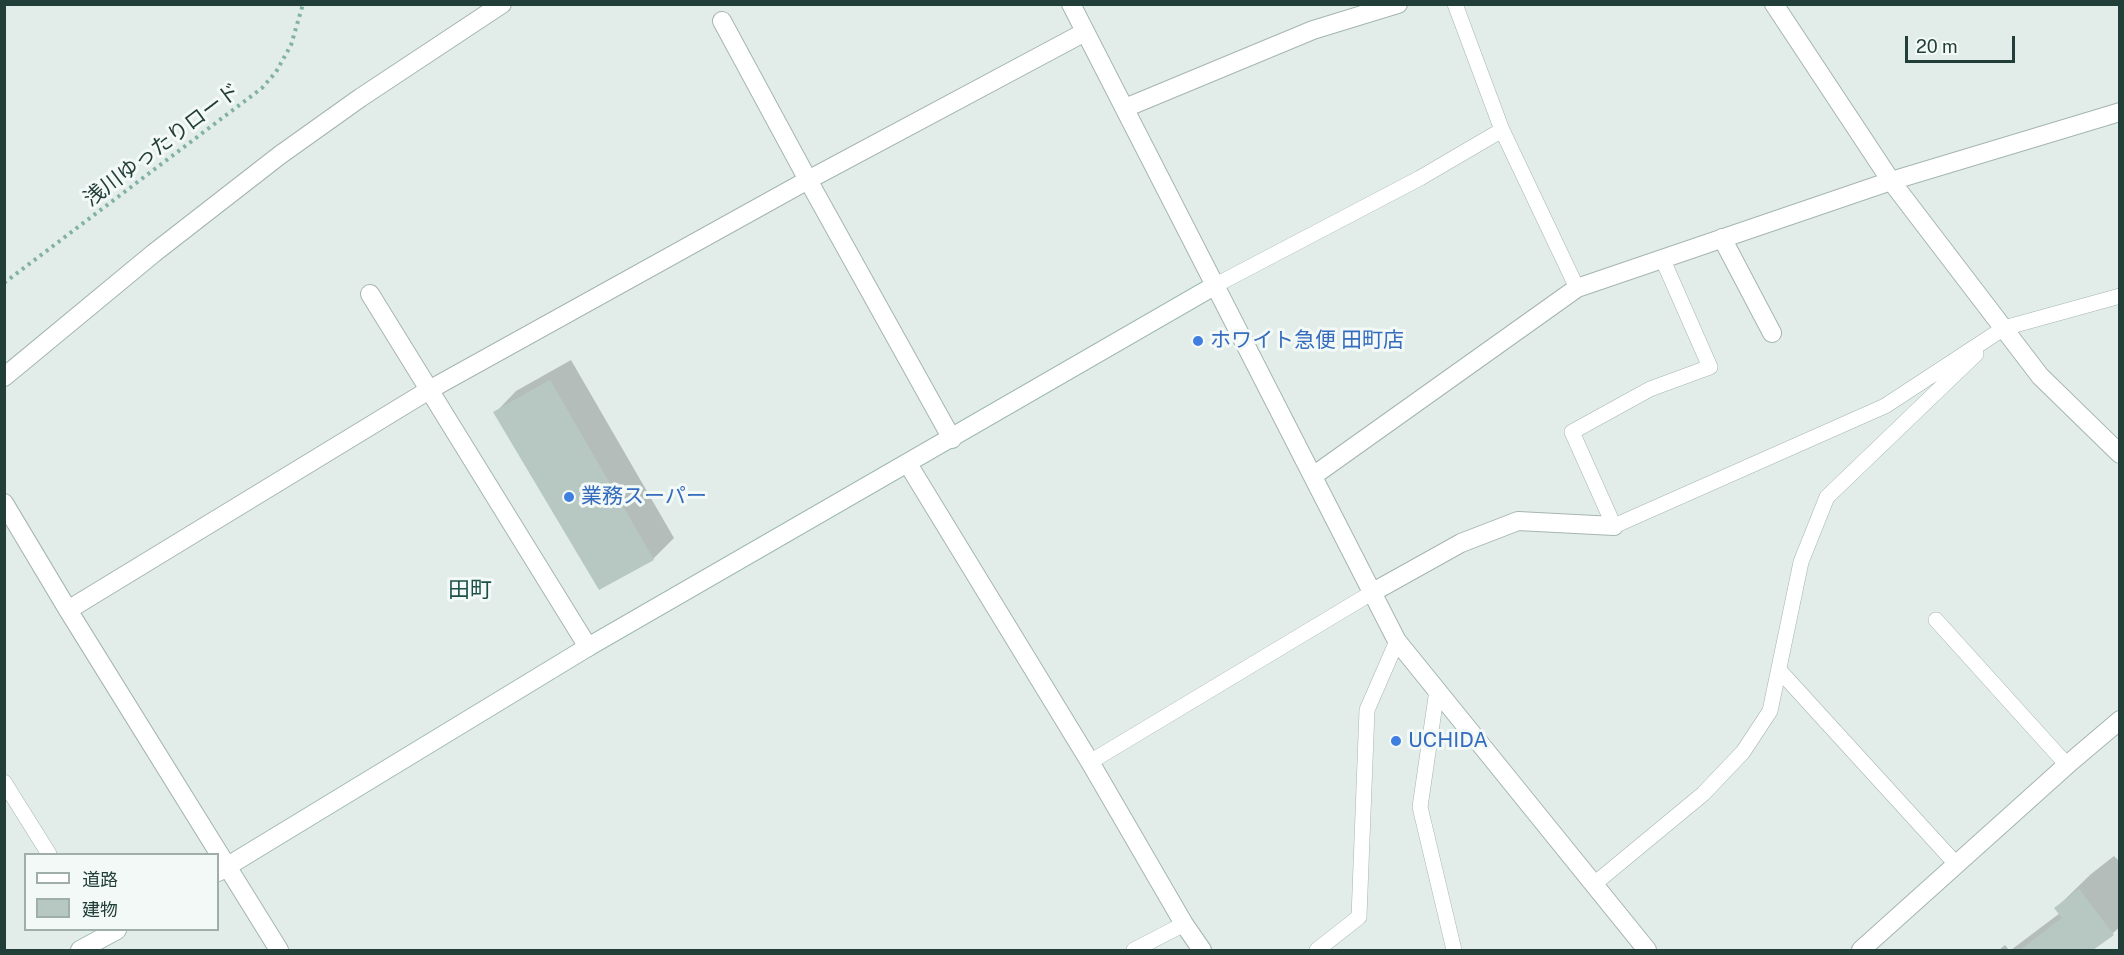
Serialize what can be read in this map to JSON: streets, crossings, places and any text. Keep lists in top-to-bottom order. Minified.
{"streets":{"path":["浅川ゆったりロード"]},"districts":["田町"],"places":["ホワイト急便 田町店","業務スーパー","UCHIDA"],"legend":["道路","建物"],"scale_bar":"20 m"}
